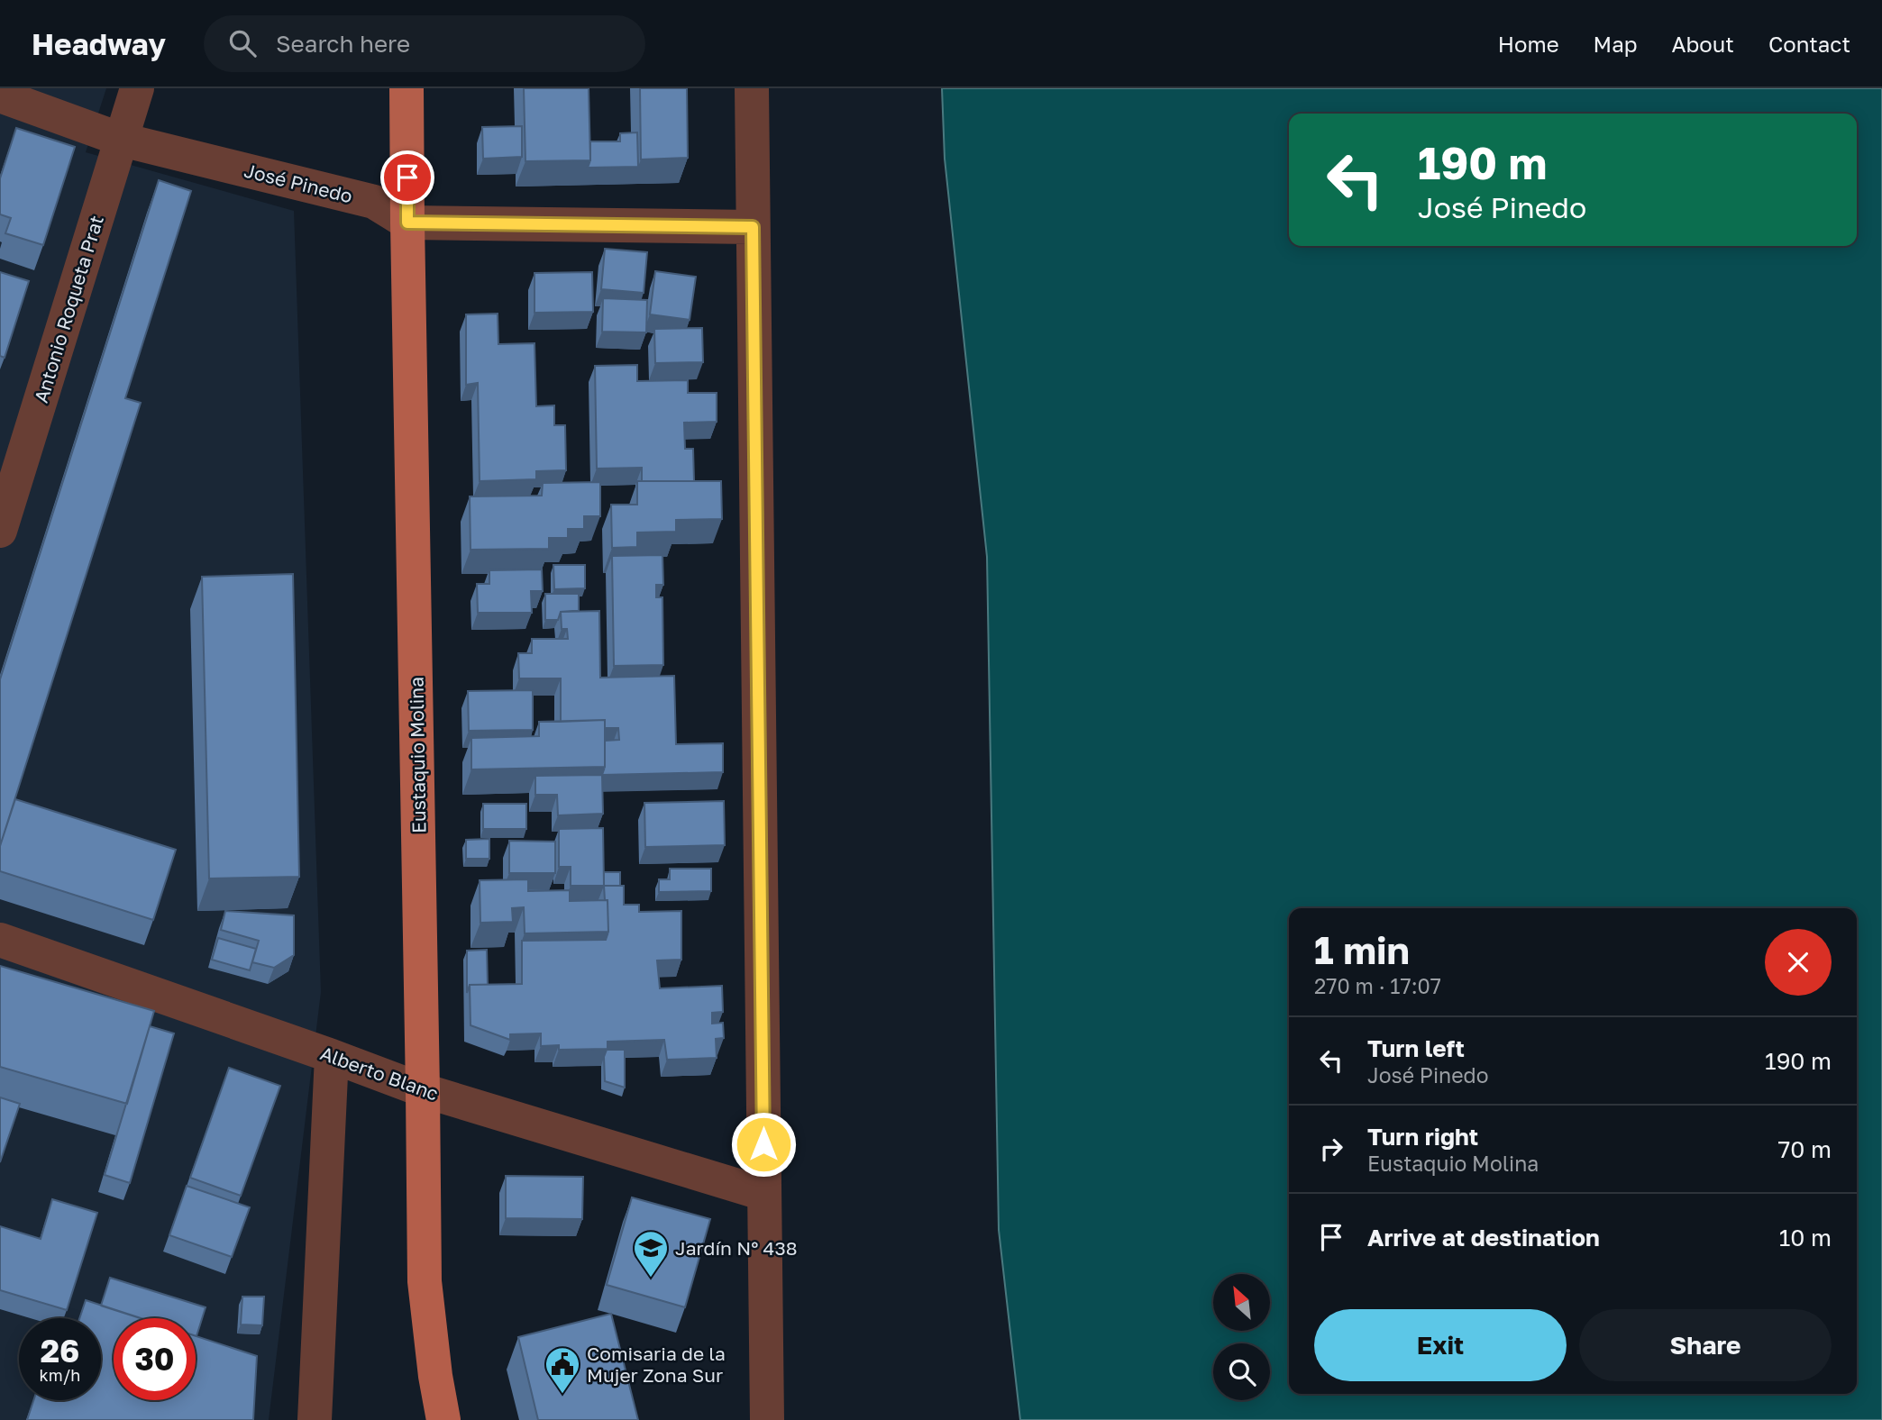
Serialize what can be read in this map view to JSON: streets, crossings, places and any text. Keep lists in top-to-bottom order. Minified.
{"streets":{"main road":["Eustaquio Molina"],"street":["José Pinedo","Antonio Roqueta Prat","Alberto Blanc"]},"crossings":[["José Pinedo","Antonio Roqueta Prat"],["José Pinedo","Eustaquio Molina"],["Eustaquio Molina","Alberto Blanc"]],"places":{"school or university":["Jardín N° 438"],"public building":["Comisaria de la Mujer Zona Sur"]},"north":"top left","page":{"header":"Headway","search":"Search here","nav":["Home","Map","About","Contact"],"turn":["190 m","José Pinedo"],"heading":["1 min","270 m · 17:07"],"list":[{"name":"Turn left","note":"José Pinedo","value":"190 m"},{"name":"Turn right","note":"Eustaquio Molina","value":"70 m"},{"name":"Arrive at destination","value":"10 m"}],"buttons":["Exit","Share"],"speed":"26 km/h","limit":"30"}}
